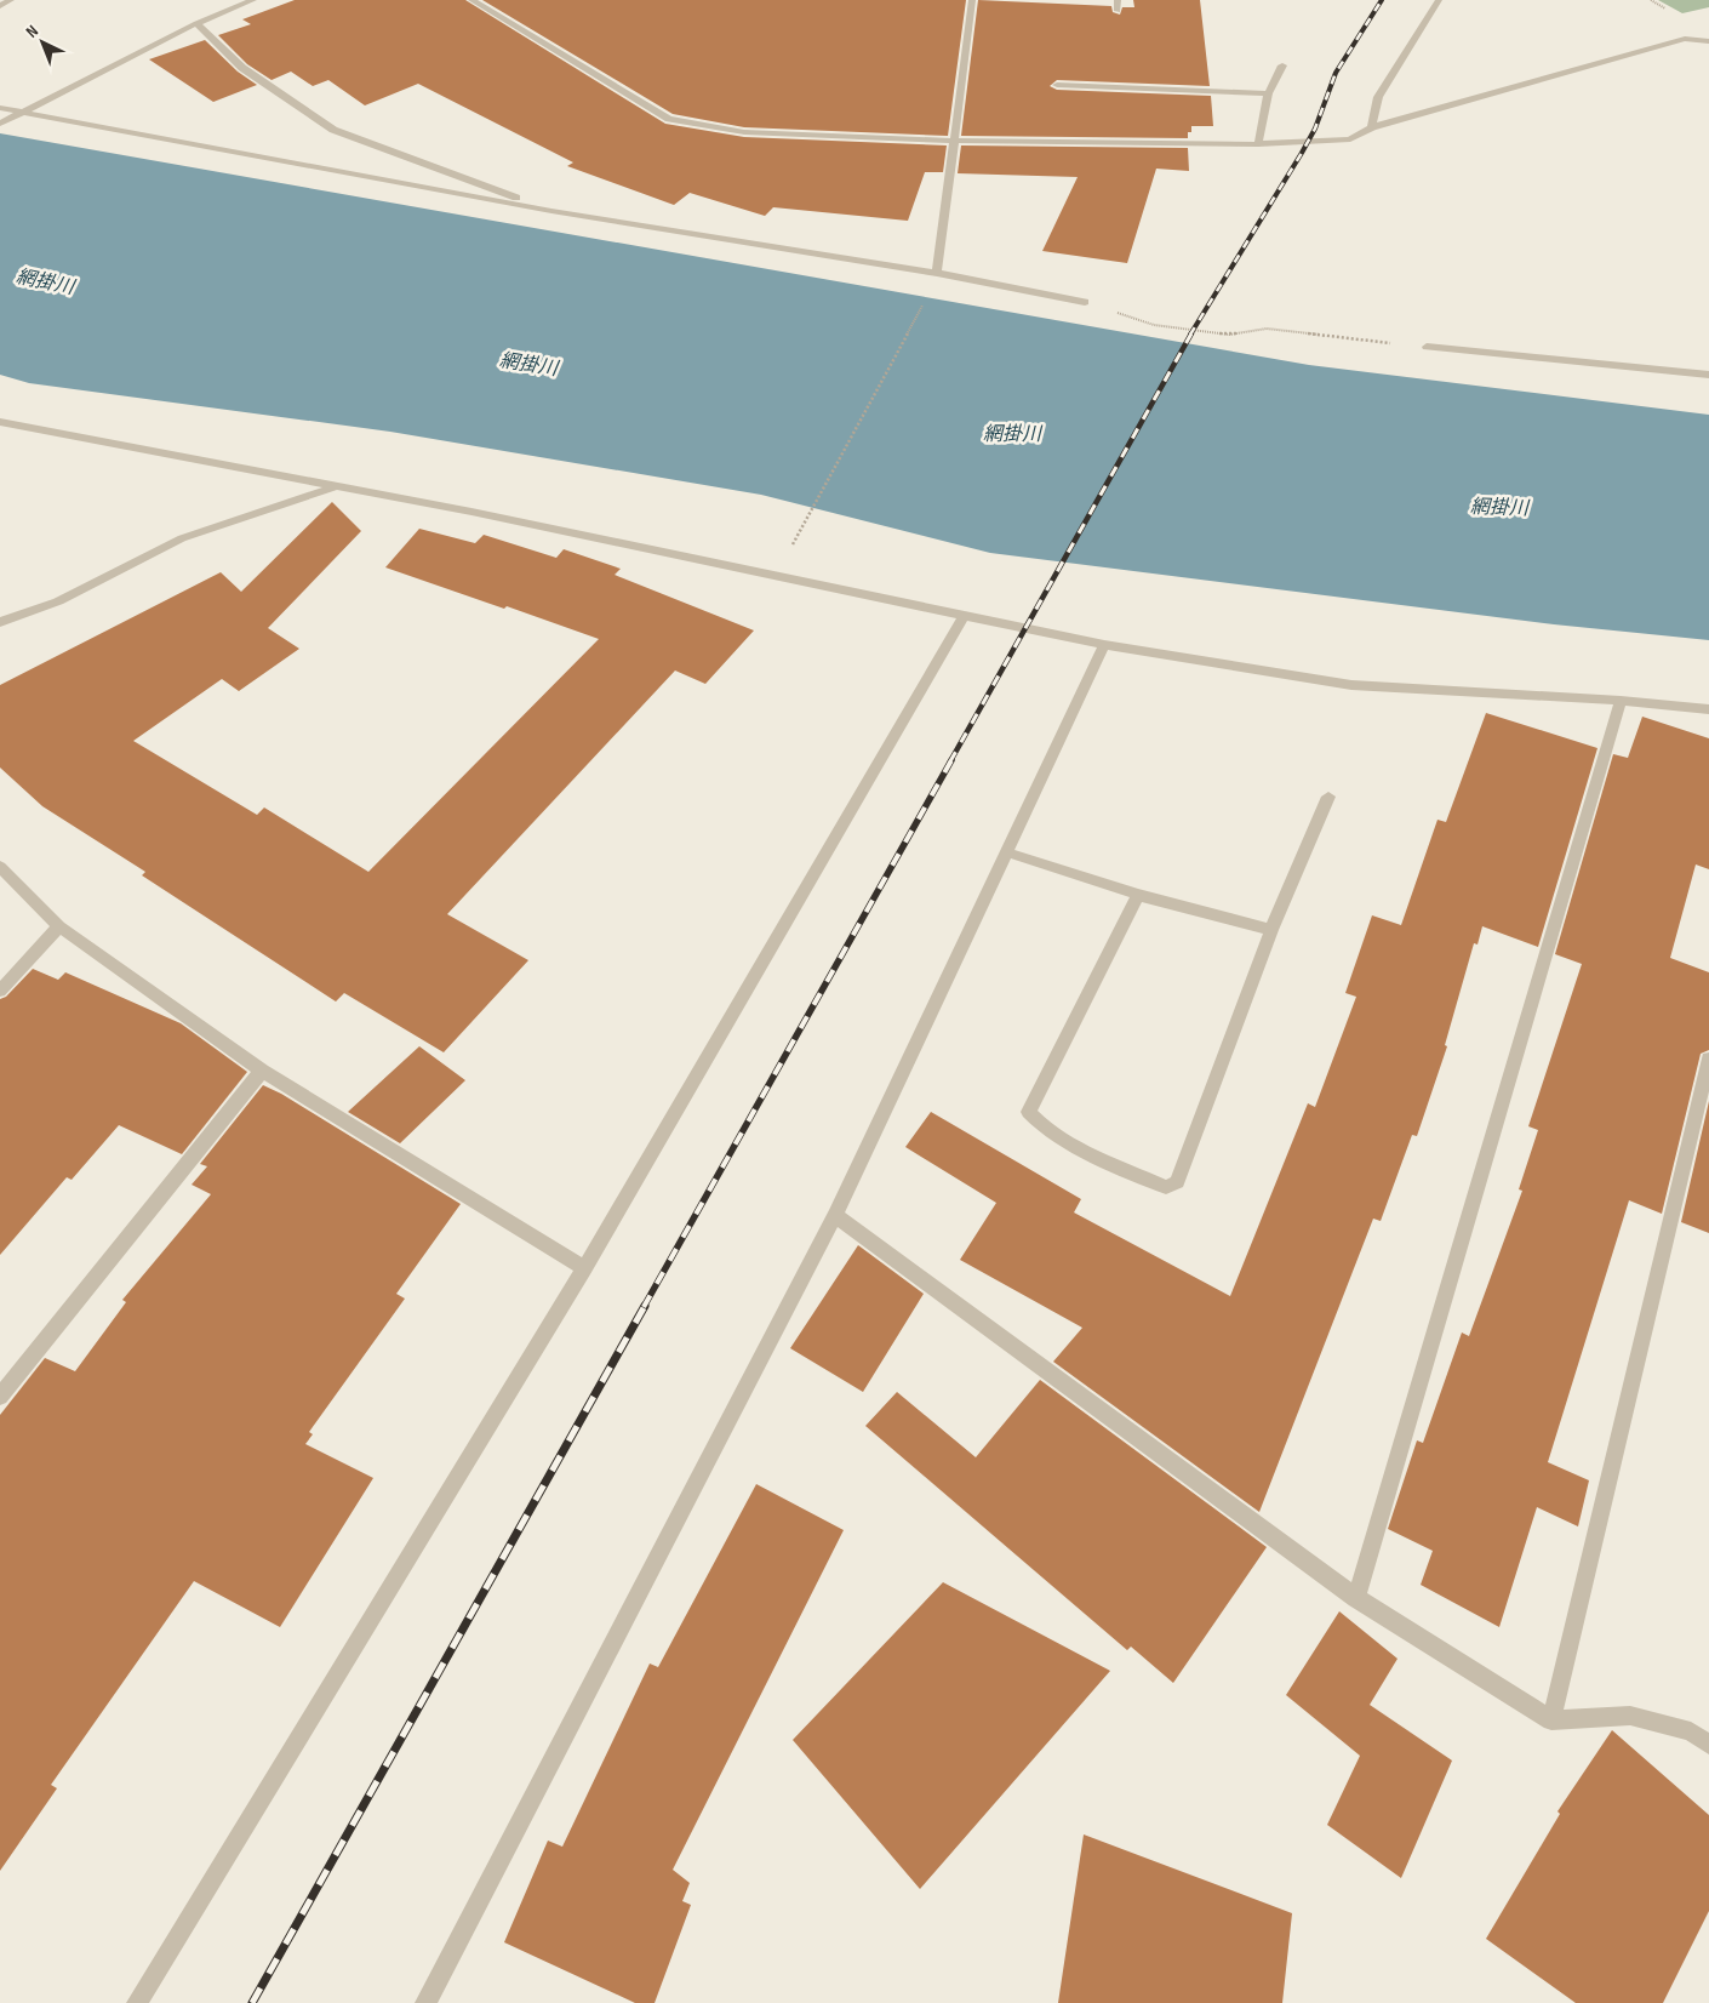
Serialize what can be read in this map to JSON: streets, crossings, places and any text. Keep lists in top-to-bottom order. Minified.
{"water":["網掛川"],"north":"top left"}
